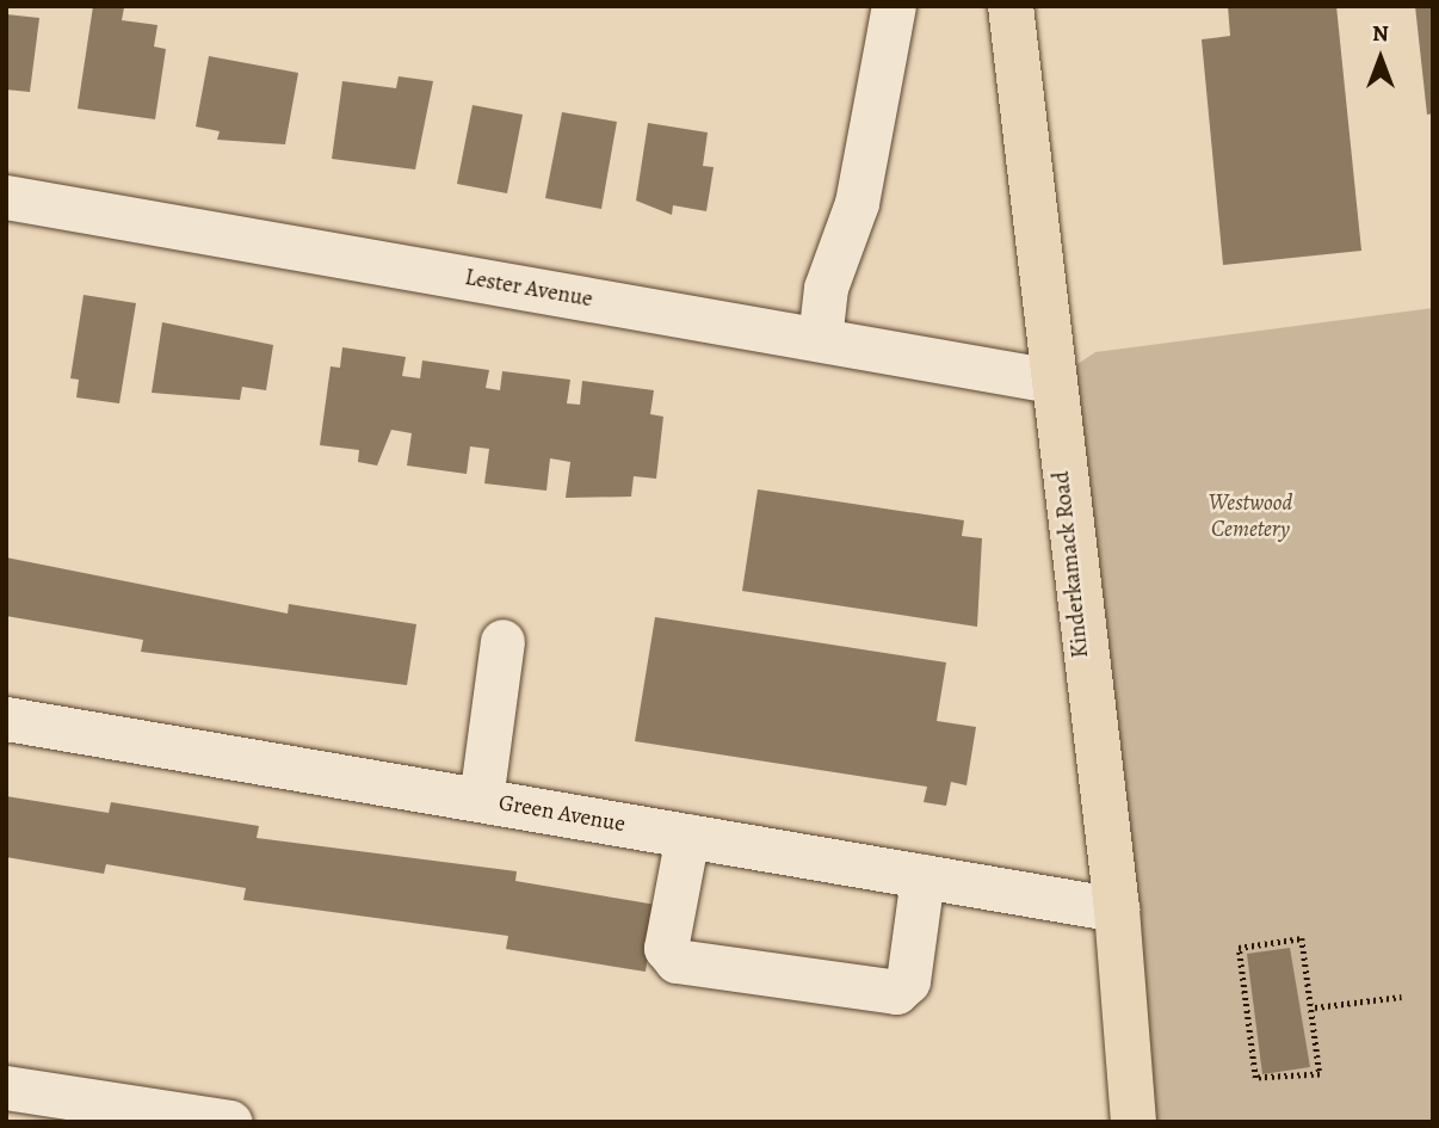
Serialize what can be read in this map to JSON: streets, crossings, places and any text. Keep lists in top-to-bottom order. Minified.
{"streets":{"main road":["Kinderkamack Road"],"street":["Lester Avenue","Green Avenue"]},"crossings":[["Lester Avenue","Kinderkamack Road"],["Kinderkamack Road","Green Avenue"]],"parks":["Westwood Cemetery"],"north":"top"}
